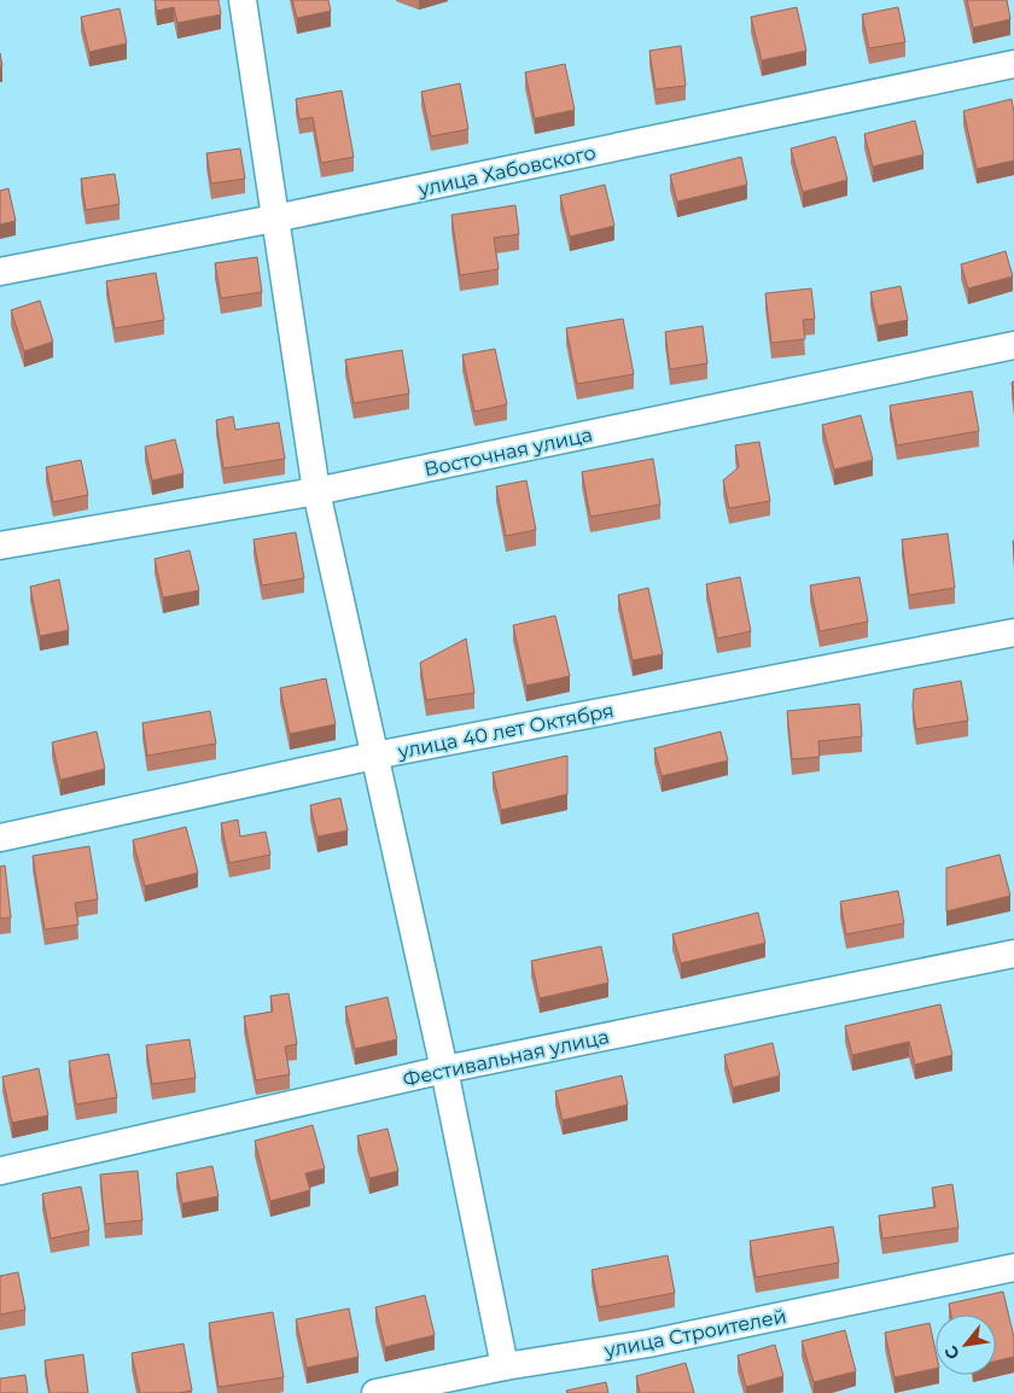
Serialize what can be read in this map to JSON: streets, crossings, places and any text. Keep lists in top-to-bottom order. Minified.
{"streets":{"street":["улица Хабовского","Восточная улица","улица 40 лет Октября","Фестивальная улица","улица Строителей"]},"north":"bottom left"}
